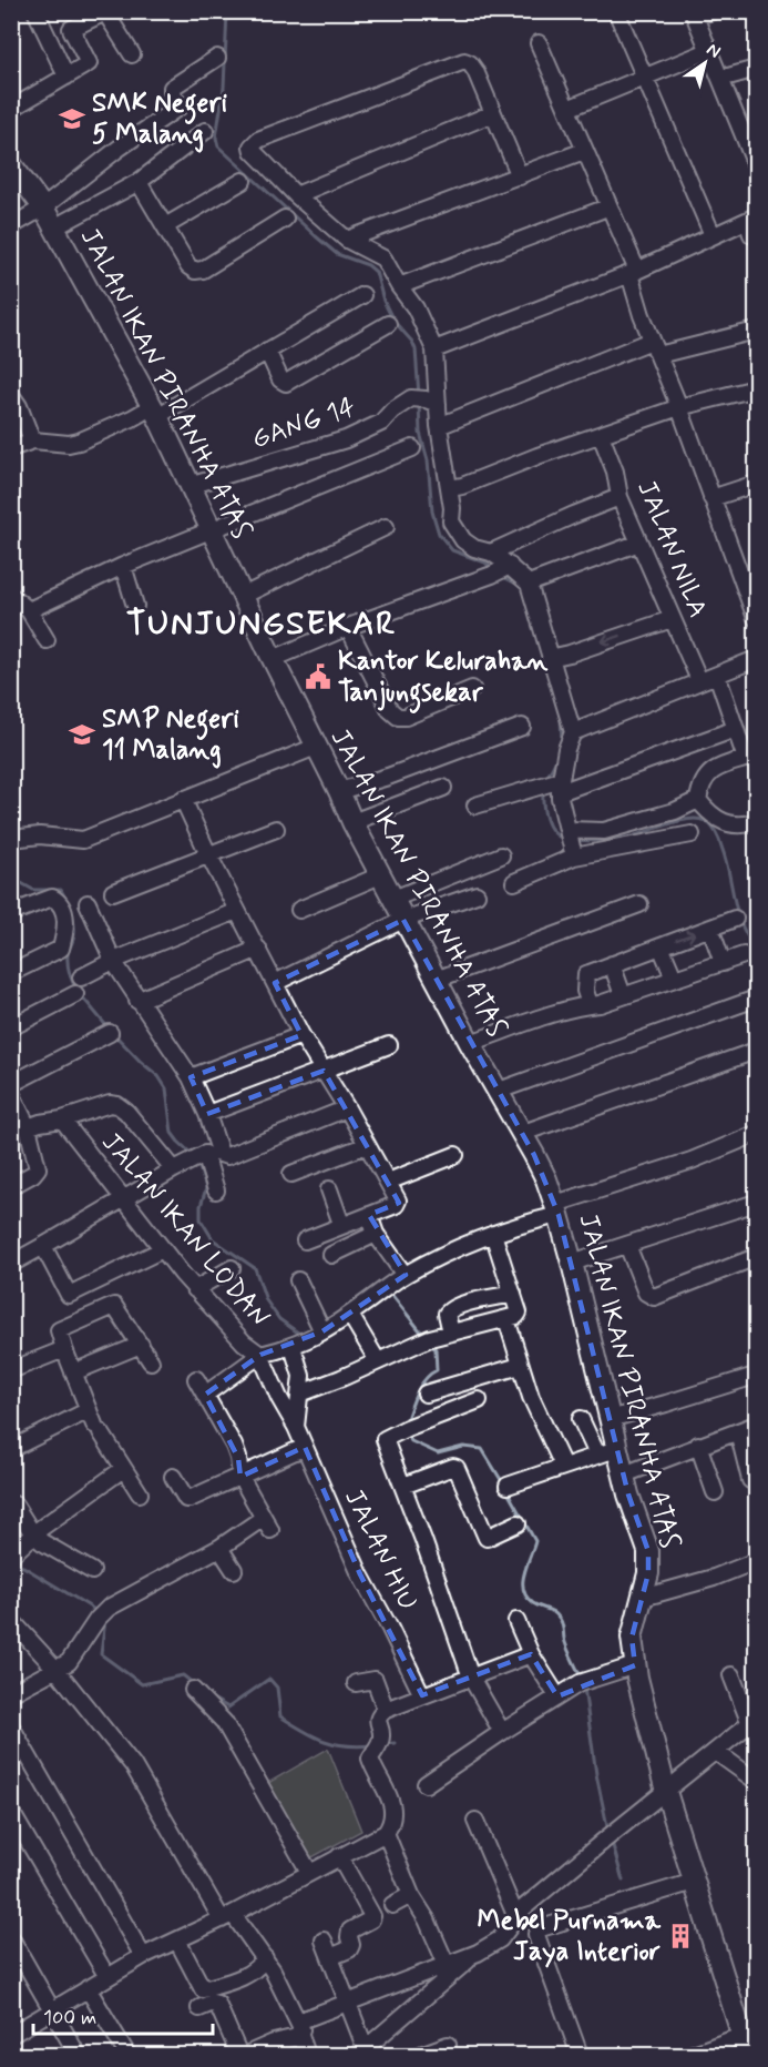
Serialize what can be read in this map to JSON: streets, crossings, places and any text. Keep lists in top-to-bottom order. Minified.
{"streets":{"street":["JALAN IKAN PIRANHA ATAS","GANG 14","JALAN NILA","JALAN IKAN LODAN","JALAN HIU"]},"crossings":[["JALAN IKAN PIRANHA ATAS","GANG 14"],["JALAN IKAN PIRANHA ATAS","JALAN IKAN LODAN"],["JALAN IKAN LODAN","JALAN HIU"]],"districts":["TUNJUNGSEKAR"],"places":{"school or university":["SMK Negeri 5 Malang","SMP Negeri 11 Malang"],"public building":["Kantor Kelurahan Tanjungsekar"],"building":["Mebel Purnama Jaya Interior"]},"scale_bar":"100 m","north":"top right"}
